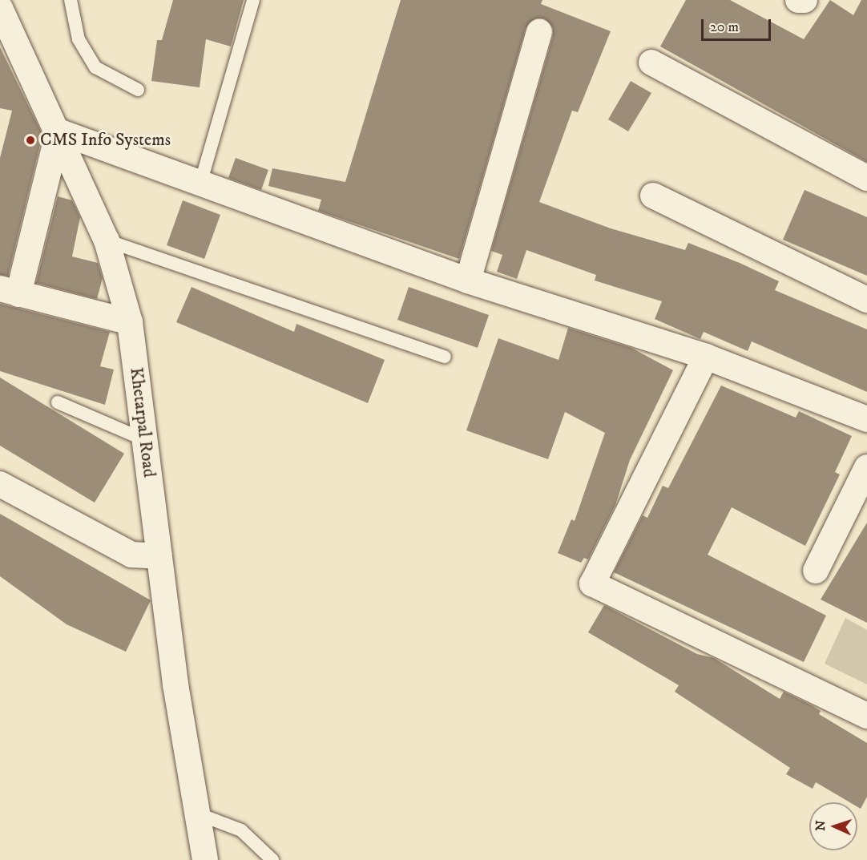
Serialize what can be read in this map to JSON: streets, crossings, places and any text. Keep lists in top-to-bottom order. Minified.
{"streets":{"street":["Khetarpal Road"]},"places":["CMS Info Systems"],"scale_bar":"20 m","north":"left"}
